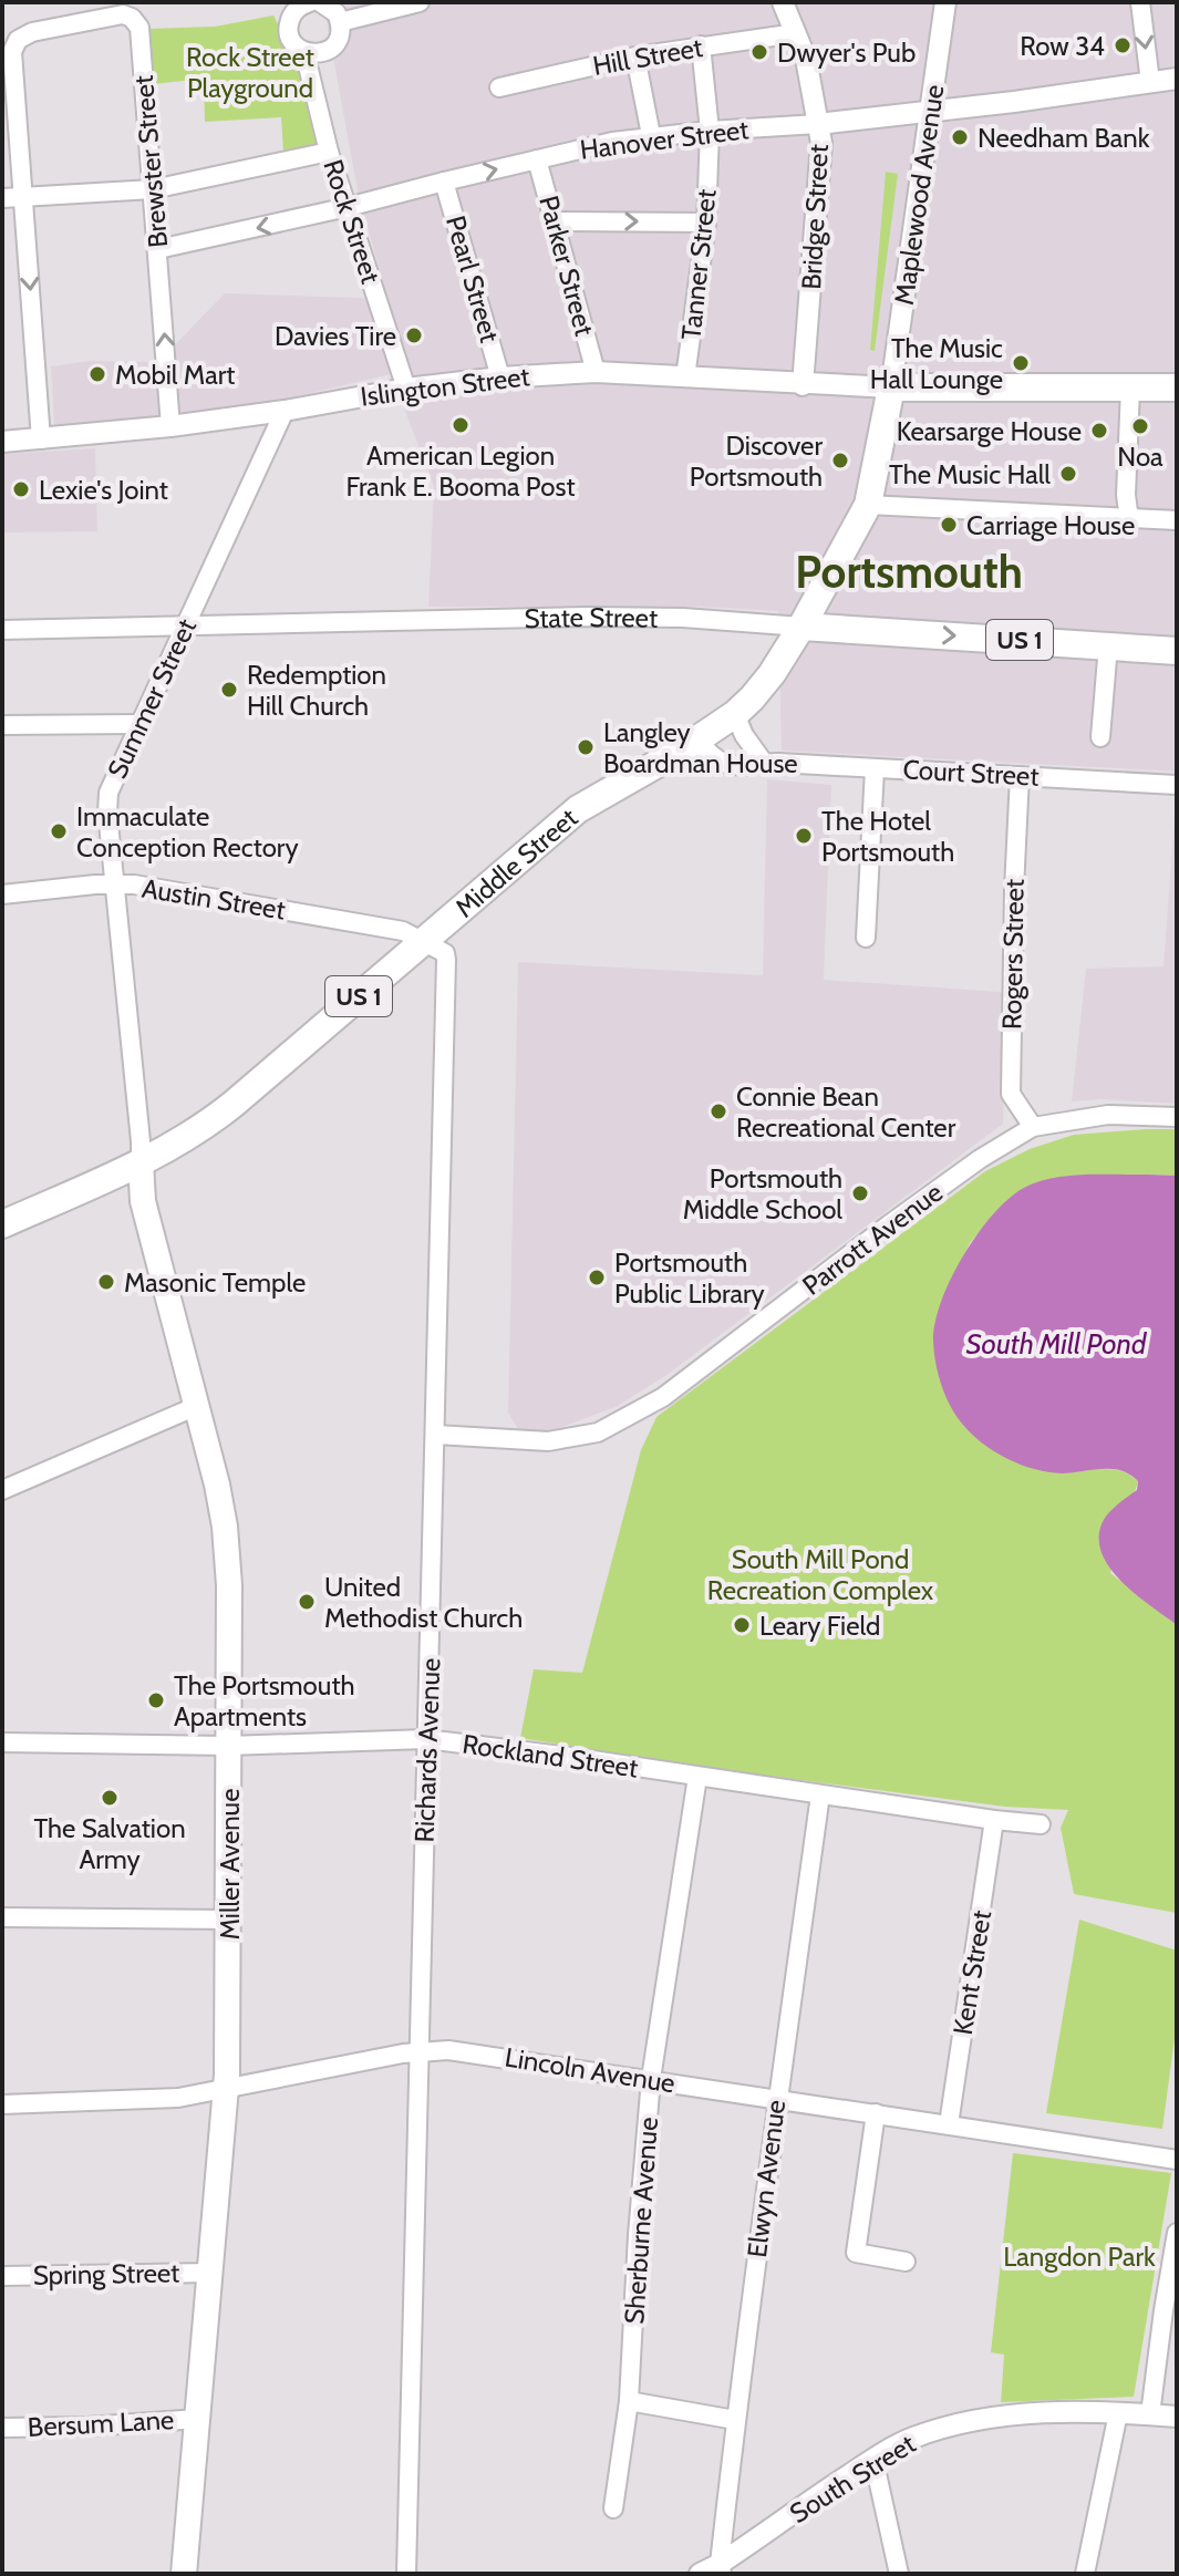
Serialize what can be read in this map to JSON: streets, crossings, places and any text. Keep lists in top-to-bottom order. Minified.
{"streets":{"main road":["State Street","US 1","Middle Street","Miller Avenue"],"street":["Hill Street","Hanover Street","Brewster Street","Maplewood Avenue","Bridge Street","Rock Street","Tanner Street","Parker Street","Pearl Street","Islington Street","Summer Street","Court Street","Austin Street","Rogers Street","Parrott Avenue","Richards Avenue","Rockland Street","Kent Street","Lincoln Avenue","Elwyn Avenue","Sherburne Avenue","Spring Street","Bersum Lane","South Street"]},"crossings":[["Hill Street","Bridge Street"],["Hill Street","Tanner Street"],["Hanover Street","Brewster Street"],["Hanover Street","Maplewood Avenue"],["Hanover Street","Bridge Street"],["Hanover Street","Rock Street"],["Hanover Street","Tanner Street"],["Hanover Street","Parker Street"],["Hanover Street","Pearl Street"],["Brewster Street","Islington Street"],["Maplewood Avenue","Islington Street"],["Maplewood Avenue","Middle Street"],["Bridge Street","Islington Street"],["Rock Street","Islington Street"],["Tanner Street","Islington Street"],["Parker Street","Islington Street"],["Pearl Street","Islington Street"],["Islington Street","Summer Street"],["Islington Street","Middle Street"],["State Street","Summer Street"],["State Street","Middle Street"],["Summer Street","Middle Street"],["Summer Street","Austin Street"],["Summer Street","Miller Avenue"],["Court Street","Middle Street"],["Court Street","Rogers Street"],["Middle Street","Austin Street"],["Middle Street","Richards Avenue"],["Middle Street","Miller Avenue"],["Austin Street","Richards Avenue"],["Rogers Street","Parrott Avenue"],["Parrott Avenue","Richards Avenue"],["Richards Avenue","Rockland Street"],["Richards Avenue","Lincoln Avenue"],["Rockland Street","Miller Avenue"],["Rockland Street","Kent Street"],["Rockland Street","Elwyn Avenue"],["Rockland Street","Sherburne Avenue"],["Miller Avenue","Lincoln Avenue"],["Miller Avenue","Spring Street"],["Miller Avenue","Bersum Lane"],["Kent Street","Lincoln Avenue"],["Lincoln Avenue","Elwyn Avenue"],["Lincoln Avenue","Sherburne Avenue"],["Elwyn Avenue","South Street"]],"districts":["Portsmouth"],"water":["South Mill Pond"],"parks":["Rock Street Playground","South Mill Pond Recreation Complex","Langdon Park"],"places":["Row 34","Dwyer's Pub","Needham Bank","Davies Tire","The Music Hall Lounge","Mobil Mart","American Legion Frank E. Booma Post","Noa","Kearsarge House","Discover Portsmouth","The Music Hall","Lexie's Joint","Carriage House","Redemption Hill Church","Langley Boardman House","Immaculate Conception Rectory","The Hotel Portsmouth","Connie Bean Recreational Center","Portsmouth Middle School","Portsmouth Public Library","Masonic Temple","United Methodist Church","Leary Field","The Portsmouth Apartments","The Salvation Army"]}
